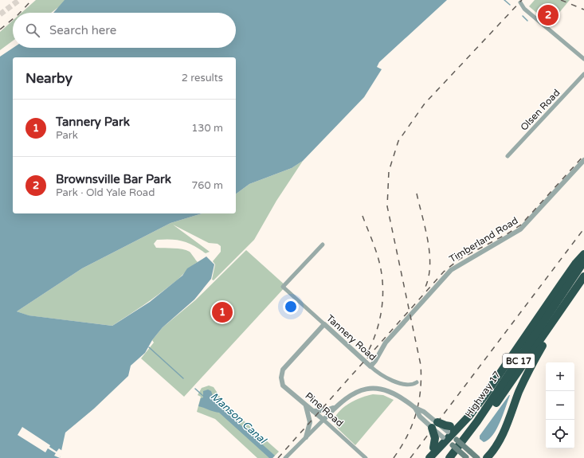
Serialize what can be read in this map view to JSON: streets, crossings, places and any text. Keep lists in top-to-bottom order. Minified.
{"streets":{"highway":["BC 17","Highway 17"],"street":["Olsen Road","Timberland Road","Tannery Road","Pine Road"]},"crossings":[["Timberland Road","Tannery Road"],["Tannery Road","Pine Road"]],"water":["Manson Canal"],"page":{"pins":["2","1"],"search":"Search here","heading":["Nearby","2 results"],"list":[{"mark":"1","name":"Tannery Park","note":"Park","value":"130 m"},{"mark":"2","name":"Brownsville Bar Park","note":"Park · Old Yale Road","value":"760 m"}],"map_buttons":["+","−"]}}
